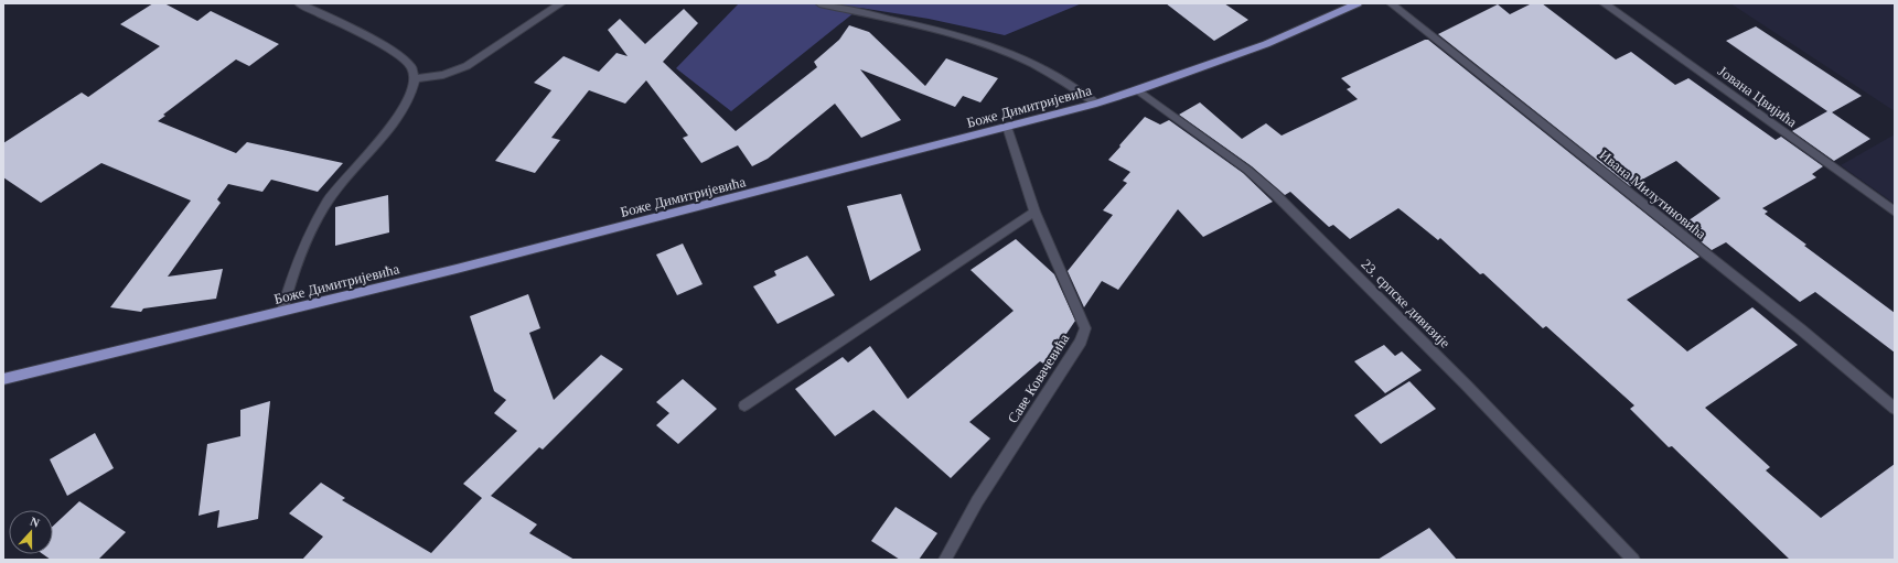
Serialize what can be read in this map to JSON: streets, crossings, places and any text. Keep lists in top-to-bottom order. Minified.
{"streets":{"main road":["Боже Димитријевића"],"street":["Јована Цвијића","Ивана Милутиновића","23. српске дивизије","Саве Ковачевића"]},"crossings":[["Боже Димитријевића","23. српске дивизије"],["Боже Димитријевића","Саве Ковачевића"]],"north":"top"}
